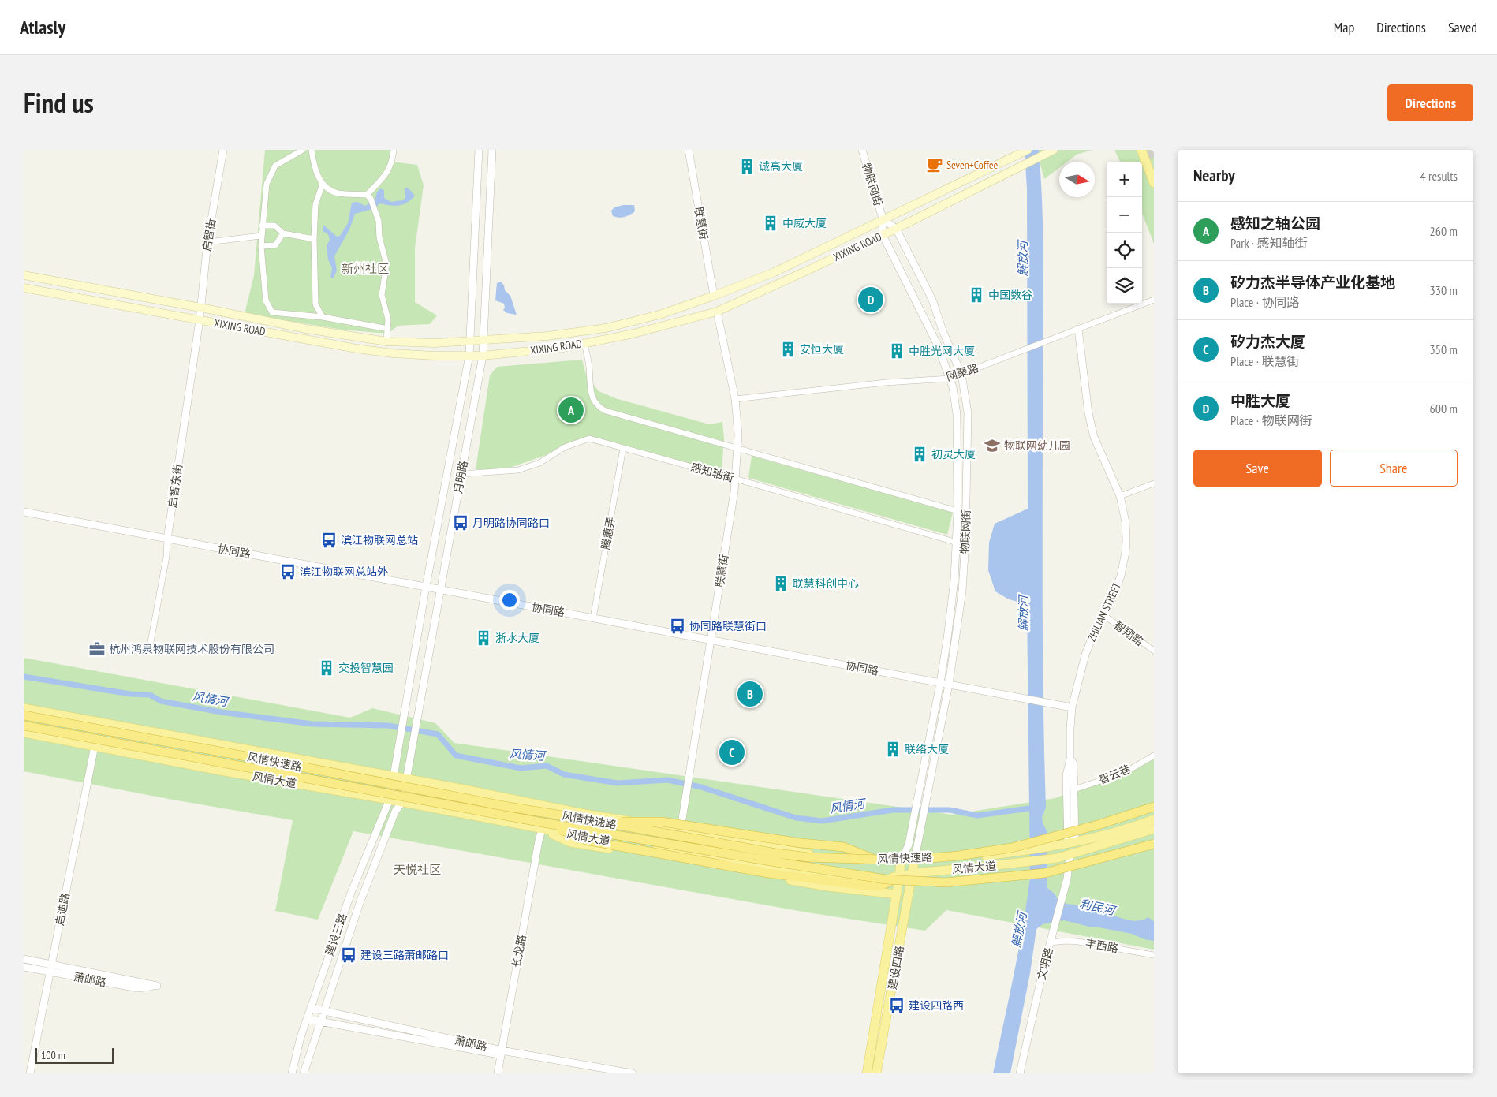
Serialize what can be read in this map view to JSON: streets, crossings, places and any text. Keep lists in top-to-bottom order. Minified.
{"streets":{"highway":["风情快速路"],"main road":["XIXING ROAD","风情大道","建设四路"],"street":["物联网街","联慧街","启智街","网聚路","感知轴街","月明路","启智东街","腾蕙弄","协同路","ZHILIAN STREET","智翔路","智云巷","启迪路","建设三路","丰西路","长龙路","文明路","萧邮路"]},"crossings":[["物联网街","XIXING ROAD"],["物联网街","网聚路"],["物联网街","感知轴街"],["物联网街","协同路"],["物联网街","风情大道"],["物联网街","建设四路"],["联慧街","XIXING ROAD"],["联慧街","网聚路"],["联慧街","感知轴街"],["联慧街","协同路"],["联慧街","风情大道"],["启智街","XIXING ROAD"],["启智街","启智东街"],["XIXING ROAD","月明路"],["XIXING ROAD","启智东街"],["网聚路","ZHILIAN STREET"],["感知轴街","月明路"],["感知轴街","腾蕙弄"],["月明路","协同路"],["月明路","风情大道"],["月明路","建设三路"],["启智东街","协同路"],["腾蕙弄","协同路"],["协同路","ZHILIAN STREET"],["ZHILIAN STREET","智翔路"],["ZHILIAN STREET","智云巷"],["ZHILIAN STREET","风情大道"],["风情快速路","风情大道"],["风情快速路","长龙路"],["风情大道","启迪路"],["风情大道","建设三路"],["风情大道","长龙路"],["风情大道","文明路"],["风情大道","建设四路"],["启迪路","萧邮路"],["建设三路","萧邮路"],["丰西路","文明路"],["长龙路","萧邮路"]],"districts":["新州社区","天悦社区"],"water":["解放河","风情河","利民河"],"places":{"cafe":["Seven+Coffee"],"building":["诚高大厦","中威大厦","中国数谷","安恒大厦","中胜光网大厦","初灵大厦","联慧科创中心","浙水大厦","交投智慧园","联络大厦"],"school or university":["物联网幼儿园"],"bus stop":["月明路协同路口","滨江物联网总站","滨江物联网总站外","协同路联慧街口","建设三路萧邮路口","建设四路西"],"office":["杭州鸿泉物联网技术股份有限公司"]},"scale_bar":"100 m","north":"right","page":{"header":"Atlasly","nav":["Map","Directions","Saved"],"title":"Find us","buttons":["Directions",["Save","Share"]],"heading":["Nearby","4 results"],"map_buttons":["+","−"],"list":[{"mark":"A","name":"感知之轴公园","note":"Park · 感知轴街","value":"260 m"},{"mark":"B","name":"矽力杰半导体产业化基地","note":"Place · 协同路","value":"330 m"},{"mark":"C","name":"矽力杰大厦","note":"Place · 联慧街","value":"350 m"},{"mark":"D","name":"中胜大厦","note":"Place · 物联网街","value":"600 m"}],"pins":["D","A","B","C"],"scale":"100 m"}}
